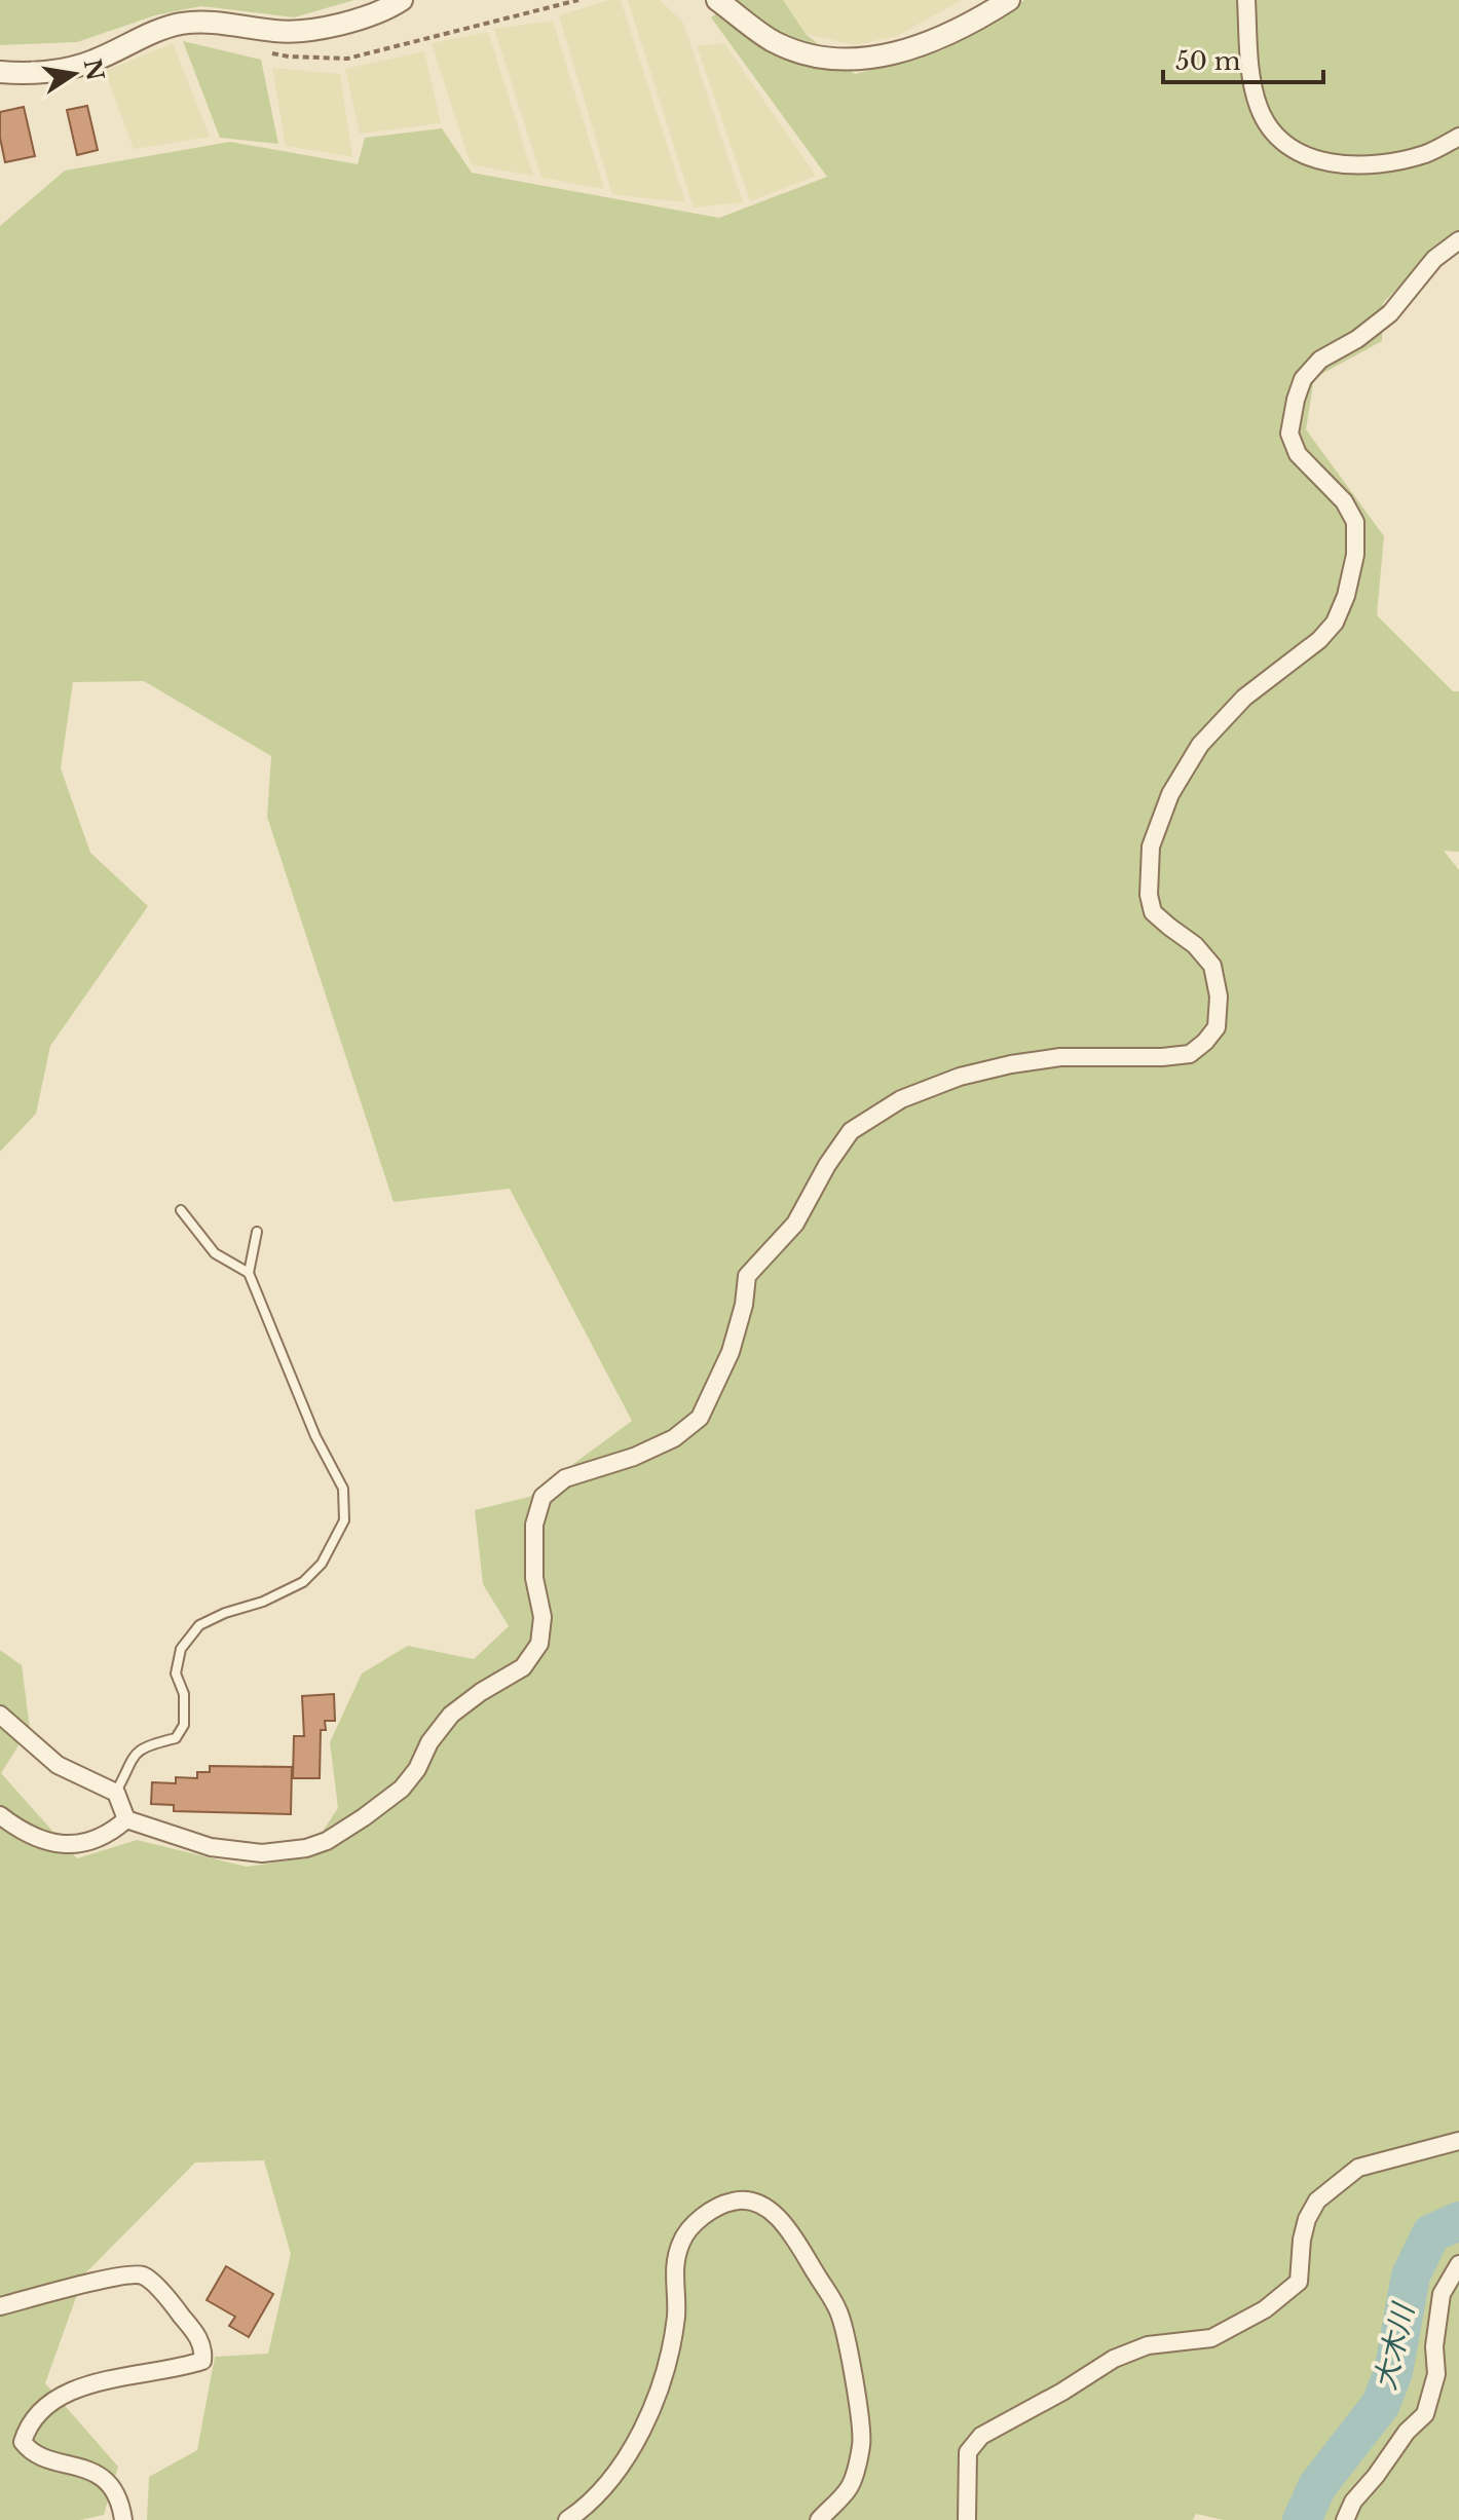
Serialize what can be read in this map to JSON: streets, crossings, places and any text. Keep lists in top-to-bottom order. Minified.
{"water":["大木川"],"scale_bar":"50 m","north":"right"}
